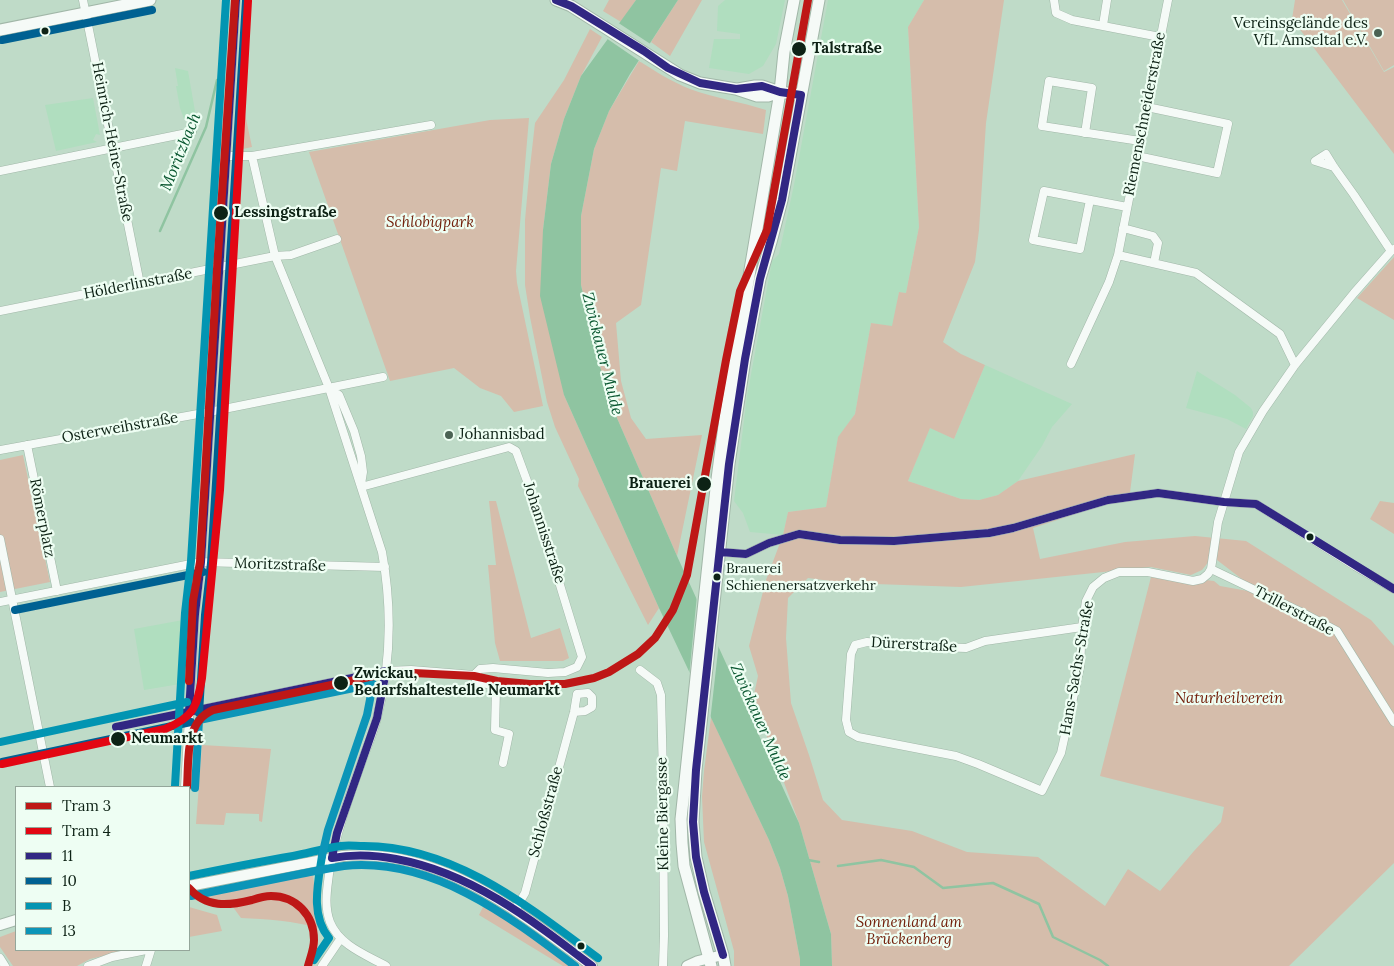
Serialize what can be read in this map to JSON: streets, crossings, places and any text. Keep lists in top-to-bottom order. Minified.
{"streets":{"street":["Riemenschneiderstraße","Heinrich-Heine-Straße","Hölderlinstraße","Osterweihstraße","Römerplatz","Johannisstraße","Moritzstraße","Trillerstraße","Dürerstraße","Hans-Sachs-Straße","Schloßstraße","Kleine Biergasse"]},"crossings":[["Heinrich-Heine-Straße","Hölderlinstraße"],["Osterweihstraße","Römerplatz"],["Römerplatz","Moritzstraße"],["Trillerstraße","Hans-Sachs-Straße"],["Dürerstraße","Hans-Sachs-Straße"]],"water":["Moritzbach","Zwickauer Mulde"],"parks":["Schlobigpark","Naturheilverein","Sonnenland am Brückenberg"],"places":["Vereinsgelände des VfL Amseltal e.V.","Talstraße","Lessingstraße","Johannisbad","Brauerei","Brauerei Schienenersatzverkehr","Zwickau, Bedarfshaltestelle Neumarkt","Neumarkt"],"lines":["tram line 3","transit line 11","transit line B","tram line 4","transit line 10","transit line 13"],"legend":["Tram 3","Tram 4","11","10","B","13"]}
